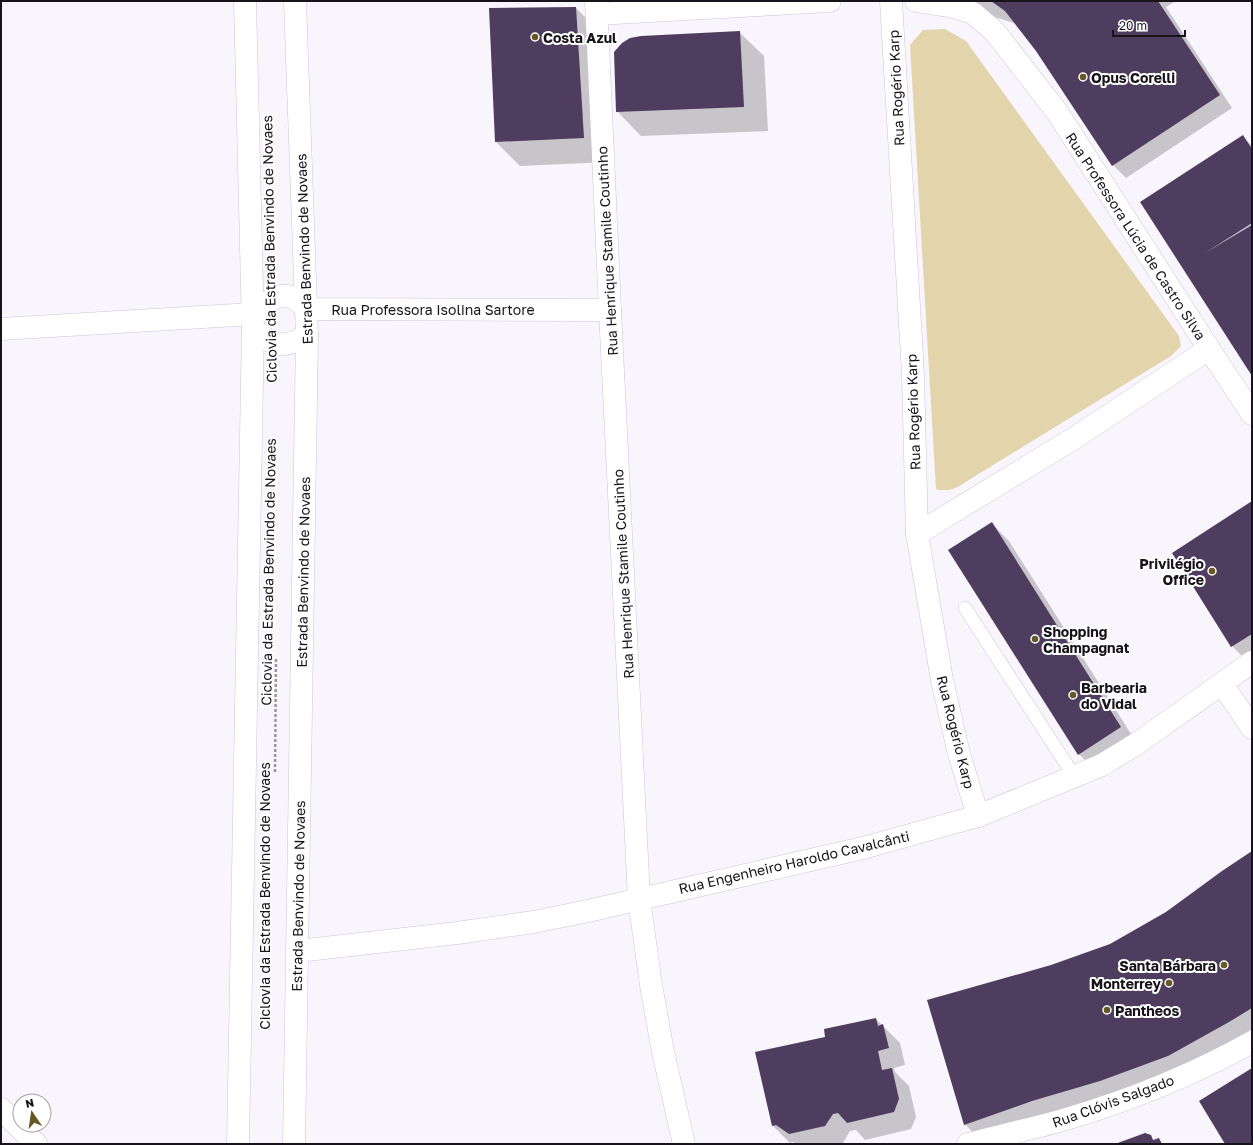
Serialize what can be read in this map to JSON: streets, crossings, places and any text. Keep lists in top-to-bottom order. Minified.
{"streets":{"street":["Rua Rogério Karp","Rua Professora Lúcia de Castro Silva","Estrada Benvindo de Novaes","Rua Henrique Stamile Coutinho","Rua Professora Isolina Sartore","Rua Engenheiro Haroldo Cavalcânti","Rua Clóvis Salgado"],"path":["Ciclovia da Estrada Benvindo de Novaes"]},"crossings":[["Rua Rogério Karp","Rua Professora Lúcia de Castro Silva"],["Rua Rogério Karp","Rua Engenheiro Haroldo Cavalcânti"],["Estrada Benvindo de Novaes","Rua Professora Isolina Sartore"],["Estrada Benvindo de Novaes","Rua Engenheiro Haroldo Cavalcânti"],["Rua Henrique Stamile Coutinho","Rua Professora Isolina Sartore"],["Rua Henrique Stamile Coutinho","Rua Engenheiro Haroldo Cavalcânti"]],"places":["Costa Azul","Opus Corelli","Privilégio Office","Shopping Champagnat","Barbearia do Vidal","Santa Bárbara","Monterrey","Pantheos"],"scale_bar":"20 m","north":"top"}
